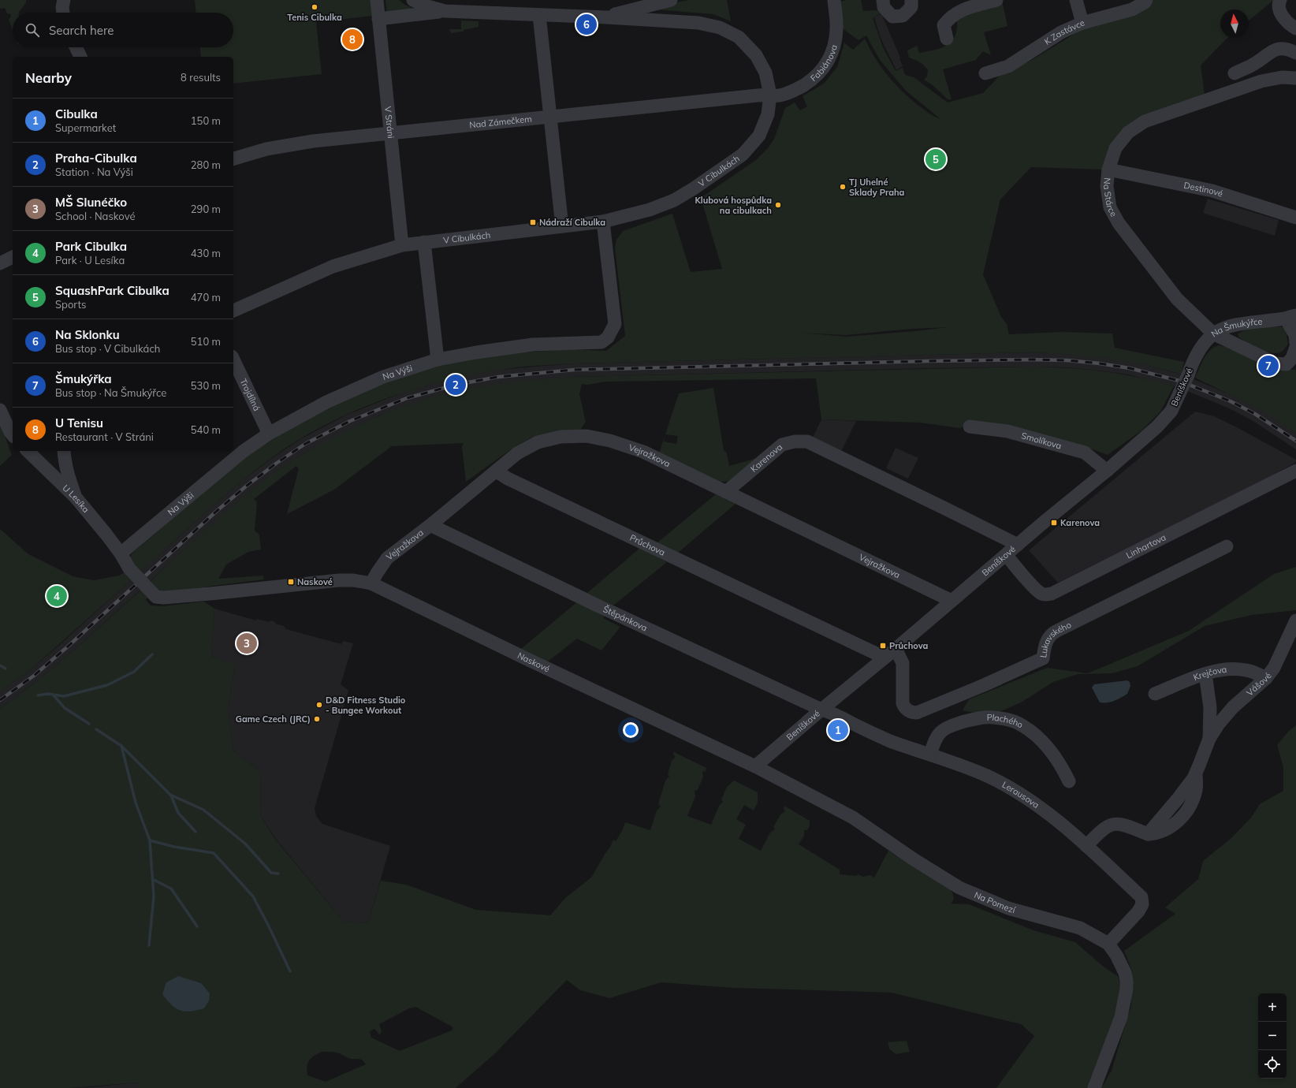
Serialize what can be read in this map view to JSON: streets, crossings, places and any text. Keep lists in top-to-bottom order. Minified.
{"streets":{"street":["K Zastávce","Fabiánova","Nad Zámečkem","V Stráni","V Cibulkách","Destinové","Na Stárce","Na Šmukýřce","Na Výši","Beníškové","Trojdílná","Smolíkova","Vejražkova","Karenova","U Lesíka","Průchova","Linhartova","Štěpánkova","Lukavského","Naskové","Krejčova","Vášové","Plachého","Lerausova","Na Pomezí"]},"crossings":[["Fabiánova","Nad Zámečkem"],["Fabiánova","V Cibulkách"],["Nad Zámečkem","V Stráni"],["Nad Zámečkem","V Cibulkách"],["V Stráni","V Cibulkách"],["V Cibulkách","Na Výši"],["Destinové","Na Stárce"],["Na Stárce","Na Šmukýřce"],["Na Stárce","Beníškové"],["Na Šmukýřce","Beníškové"],["Na Výši","Trojdílná"],["Na Výši","U Lesíka"],["Na Výši","Naskové"],["Beníškové","Smolíkova"],["Beníškové","Vejražkova"],["Beníškové","Karenova"],["Beníškové","Průchova"],["Beníškové","Linhartova"],["Beníškové","Štěpánkova"],["Beníškové","Lukavského"],["Beníškové","Naskové"],["Beníškové","Lerausova"],["Beníškové","Na Pomezí"],["Vejražkova","Karenova"],["Vejražkova","Průchova"],["Vejražkova","Štěpánkova"],["Vejražkova","Naskové"],["U Lesíka","Naskové"],["Štěpánkova","Lerausova"],["Naskové","Na Pomezí"],["Krejčova","Vášové"],["Vášové","Lerausova"],["Plachého","Lerausova"],["Lerausova","Na Pomezí"]],"places":{"other":["Tenis Cibulka","TJ Uhelné Sklady Praha","Klubová hospůdka na cibulkach","D&D Fitness Studio - Bungee Workout","Game Czech (JRC)"],"transit":["Nádraží Cibulka","Karenova","Naskové","Průchova"]},"north":"top","page":{"pins":["6","8","5","7","2","4","3","1"],"search":"Search here","heading":["Nearby","8 results"],"list":[{"mark":"1","name":"Cibulka","note":"Supermarket","value":"150 m"},{"mark":"2","name":"Praha-Cibulka","note":"Station · Na Výši","value":"280 m"},{"mark":"3","name":"MŠ Slunéčko","note":"School · Naskové","value":"290 m"},{"mark":"4","name":"Park Cibulka","note":"Park · U Lesíka","value":"430 m"},{"mark":"5","name":"SquashPark Cibulka","note":"Sports","value":"470 m"},{"mark":"6","name":"Na Sklonku","note":"Bus stop · V Cibulkách","value":"510 m"},{"mark":"7","name":"Šmukýřka","note":"Bus stop · Na Šmukýřce","value":"530 m"},{"mark":"8","name":"U Tenisu","note":"Restaurant · V Stráni","value":"540 m"}],"map_buttons":["+","−"]}}
